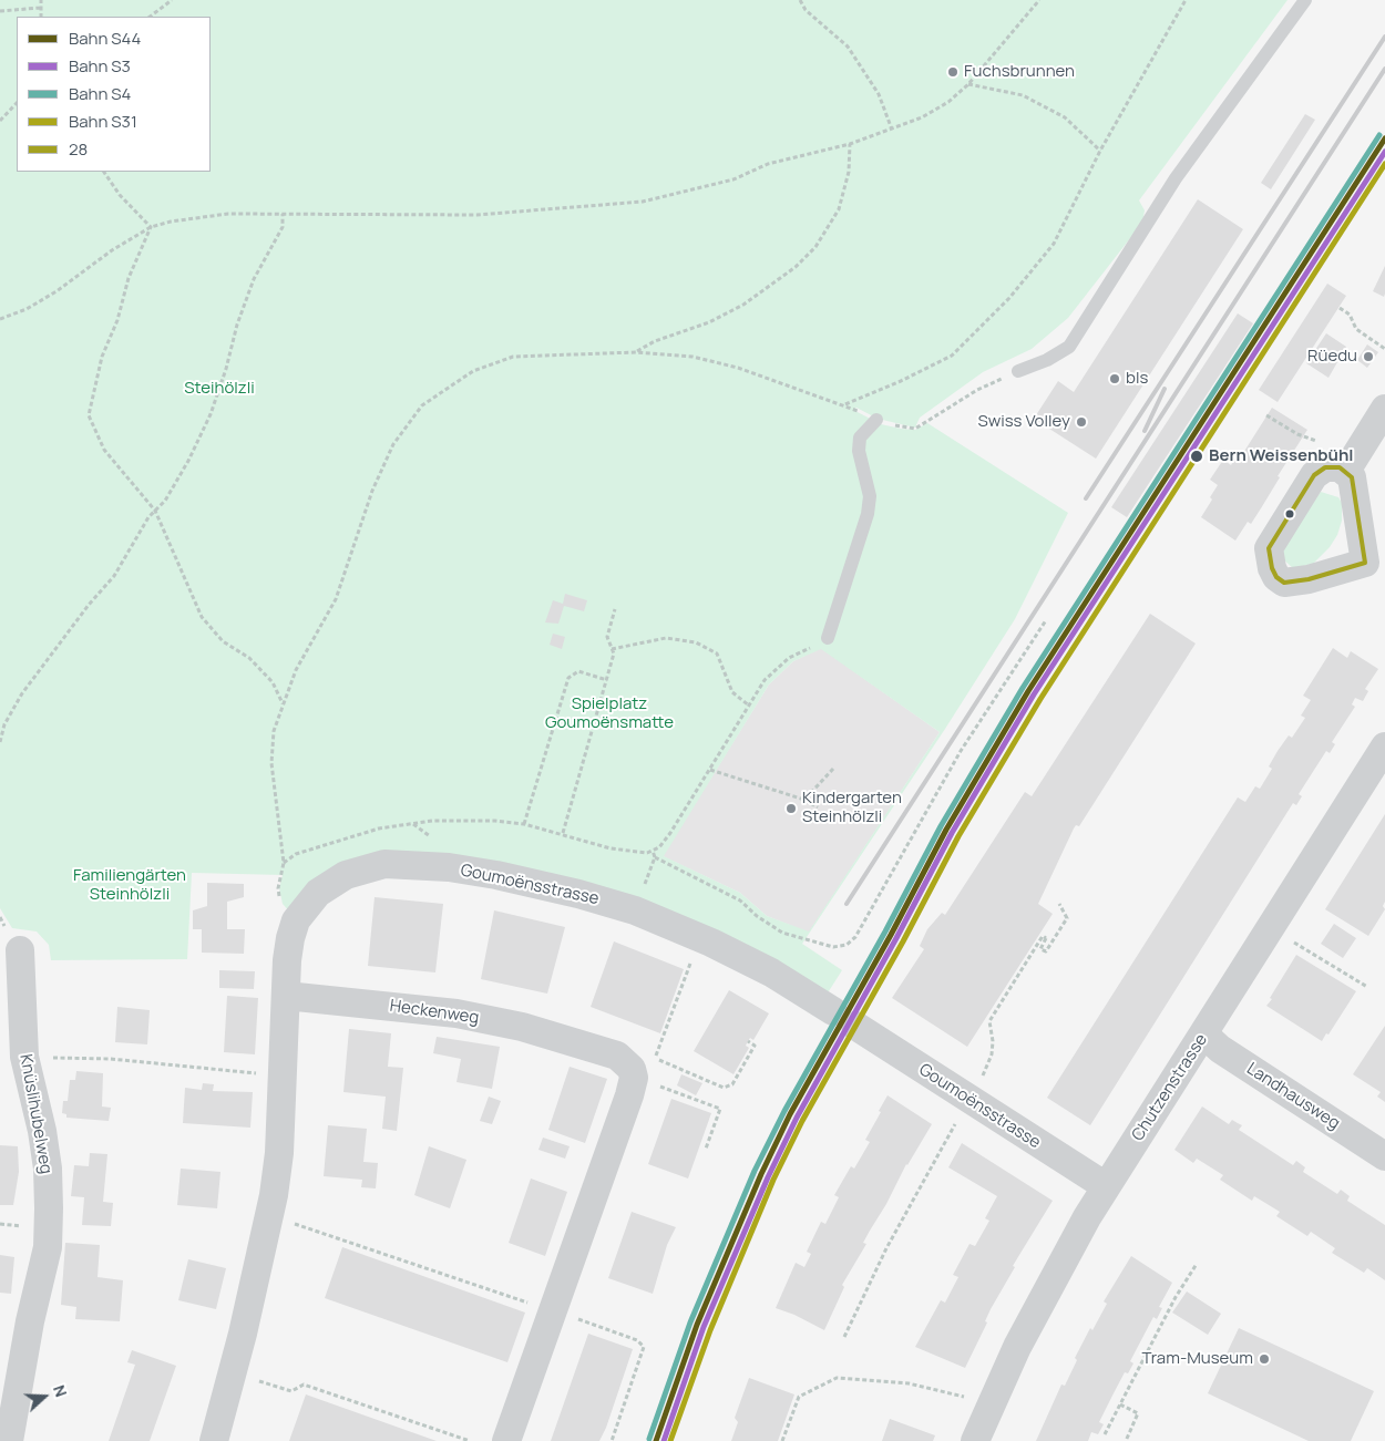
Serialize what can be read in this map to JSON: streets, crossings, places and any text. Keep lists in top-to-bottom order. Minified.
{"streets":{"street":["Goumoënsstrasse","Heckenweg","Chutzenstrasse","Landhausweg","Knüslihubelweg"]},"crossings":[["Goumoënsstrasse","Heckenweg"],["Goumoënsstrasse","Chutzenstrasse"],["Chutzenstrasse","Landhausweg"]],"parks":["Steihölzli","Spielplatz Goumoënsmatte","Familiengärten Steinhölzli"],"places":["Fuchsbrunnen","Rüedu","bls","Swiss Volley","Bern Weissenbühl","Kindergarten Steinhölzli","Tram-Museum"],"lines":["rail line S4","rail line S44","rail line S3","rail line S31","transit line 28"],"legend":["Bahn S44","Bahn S3","Bahn S4","Bahn S31","28"],"north":"right"}
